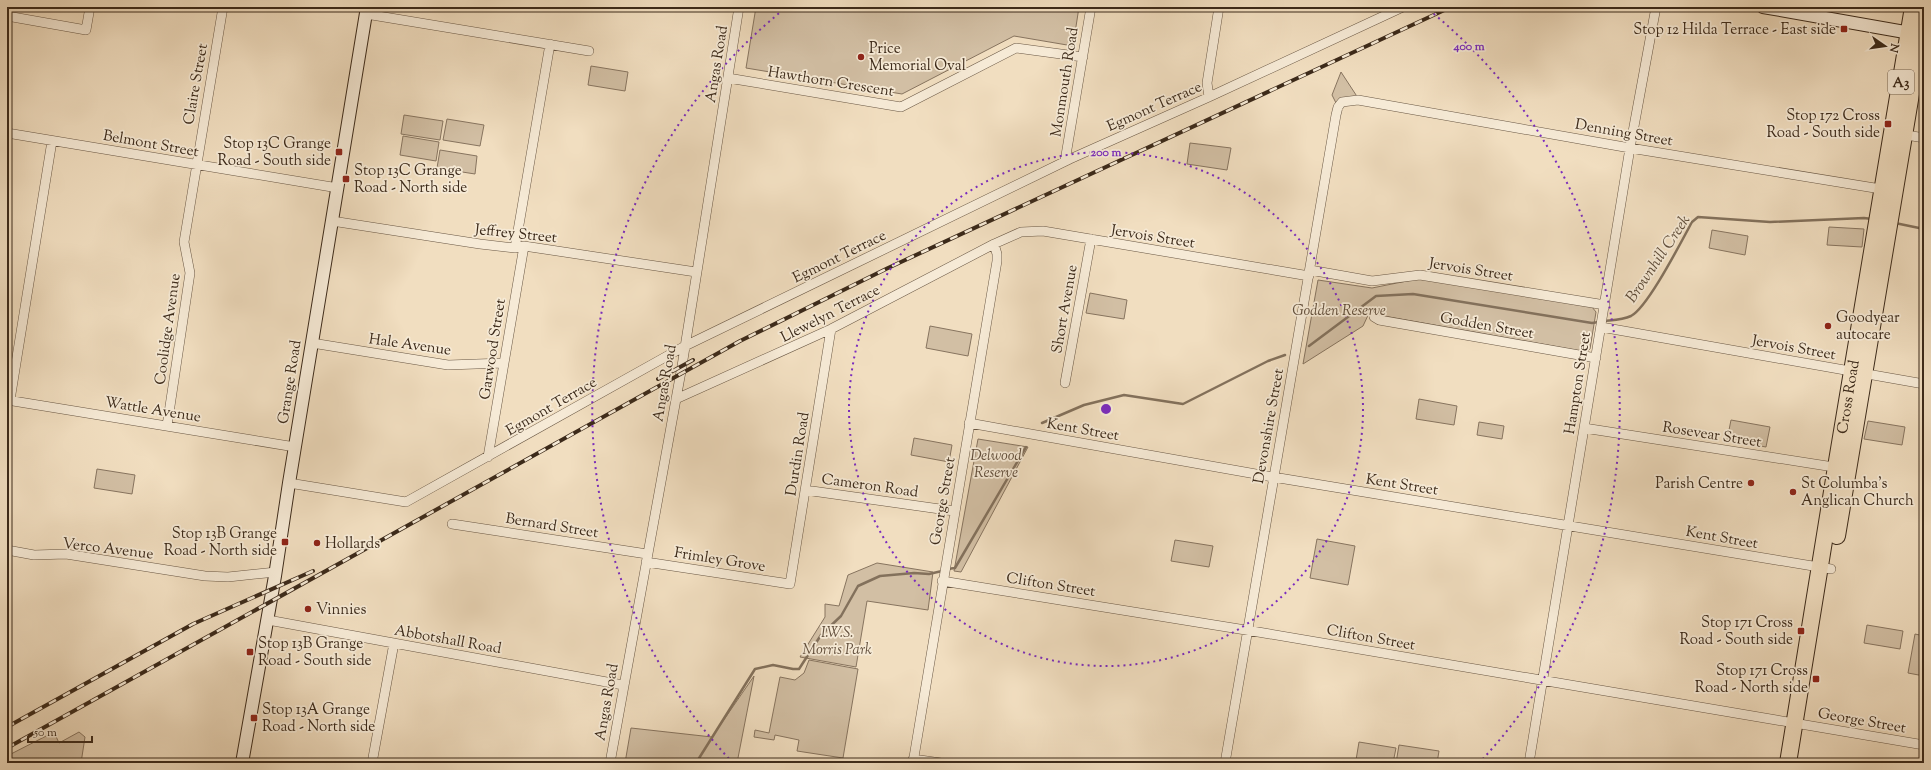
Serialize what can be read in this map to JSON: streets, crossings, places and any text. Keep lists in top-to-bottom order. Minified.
{"streets":{"highway":["A3","Cross Road"],"street":["Angas Road","Hawthorn Crescent","Monmouth Road","Claire Street","Egmont Terrace","Denning Street","Belmont Street","Jeffrey Street","Jervois Street","Short Avenue","Llewelyn Terrace","Godden Street","Coolidge Avenue","Hale Avenue","Garwood Street","Grange Road","Hampton Street","Wattle Avenue","Devonshire Street","Kent Street","Rosevear Street","Durdin Road","Cameron Road","George Street","Bernard Street","Verco Avenue","Frimley Grove","Clifton Street","Abbotshall Road"]},"crossings":[["Angas Road","Hawthorn Crescent"],["Angas Road","Egmont Terrace"],["Angas Road","Jeffrey Street"],["Angas Road","Llewelyn Terrace"],["Angas Road","Bernard Street"],["Angas Road","Frimley Grove"],["Angas Road","Abbotshall Road"],["Hawthorn Crescent","Monmouth Road"],["Monmouth Road","Egmont Terrace"],["Claire Street","Belmont Street"],["Claire Street","Coolidge Avenue"],["Egmont Terrace","Garwood Street"],["Egmont Terrace","Grange Road"],["Denning Street","Hampton Street"],["Denning Street","Cross Road"],["Denning Street","Devonshire Street"],["Belmont Street","Coolidge Avenue"],["Belmont Street","Grange Road"],["Jeffrey Street","Garwood Street"],["Jeffrey Street","Grange Road"],["Jervois Street","Short Avenue"],["Jervois Street","Llewelyn Terrace"],["Jervois Street","Hampton Street"],["Jervois Street","Cross Road"],["Jervois Street","Devonshire Street"],["Jervois Street","George Street"],["Llewelyn Terrace","Durdin Road"],["Llewelyn Terrace","George Street"],["Godden Street","Hampton Street"],["Coolidge Avenue","Wattle Avenue"],["Hale Avenue","Garwood Street"],["Hale Avenue","Grange Road"],["Grange Road","Wattle Avenue"],["Grange Road","Verco Avenue"],["Grange Road","Abbotshall Road"],["Hampton Street","Kent Street"],["Hampton Street","Rosevear Street"],["Hampton Street","Clifton Street"],["Cross Road","Kent Street"],["Cross Road","Rosevear Street"],["Cross Road","George Street"],["Cross Road","Clifton Street"],["Devonshire Street","Kent Street"],["Devonshire Street","Clifton Street"],["Kent Street","George Street"],["Durdin Road","Cameron Road"],["Durdin Road","Frimley Grove"],["Cameron Road","George Street"],["George Street","Clifton Street"],["Bernard Street","Frimley Grove"]],"water":["Brownhill Creek"],"parks":["Godden Reserve","Delwood Reserve","I.W.S. Morris Park"],"places":{"transit":["Stop 12 Hilda Terrace - East side","Stop 172 Cross Road - South side","Stop 13C Grange Road - South side","Stop 13C Grange Road - North side","Stop 13B Grange Road - North side","Stop 171 Cross Road - South side","Stop 13B Grange Road - South side","Stop 171 Cross Road - North side","Stop 13A Grange Road - North side"],"other":["Price Memorial Oval","Goodyear autocare","Parish Centre","St Columba's Anglican Church","Hollards","Vinnies"]},"scale_bar":"50 m","north":"right","rings":["400 m","200 m"]}
